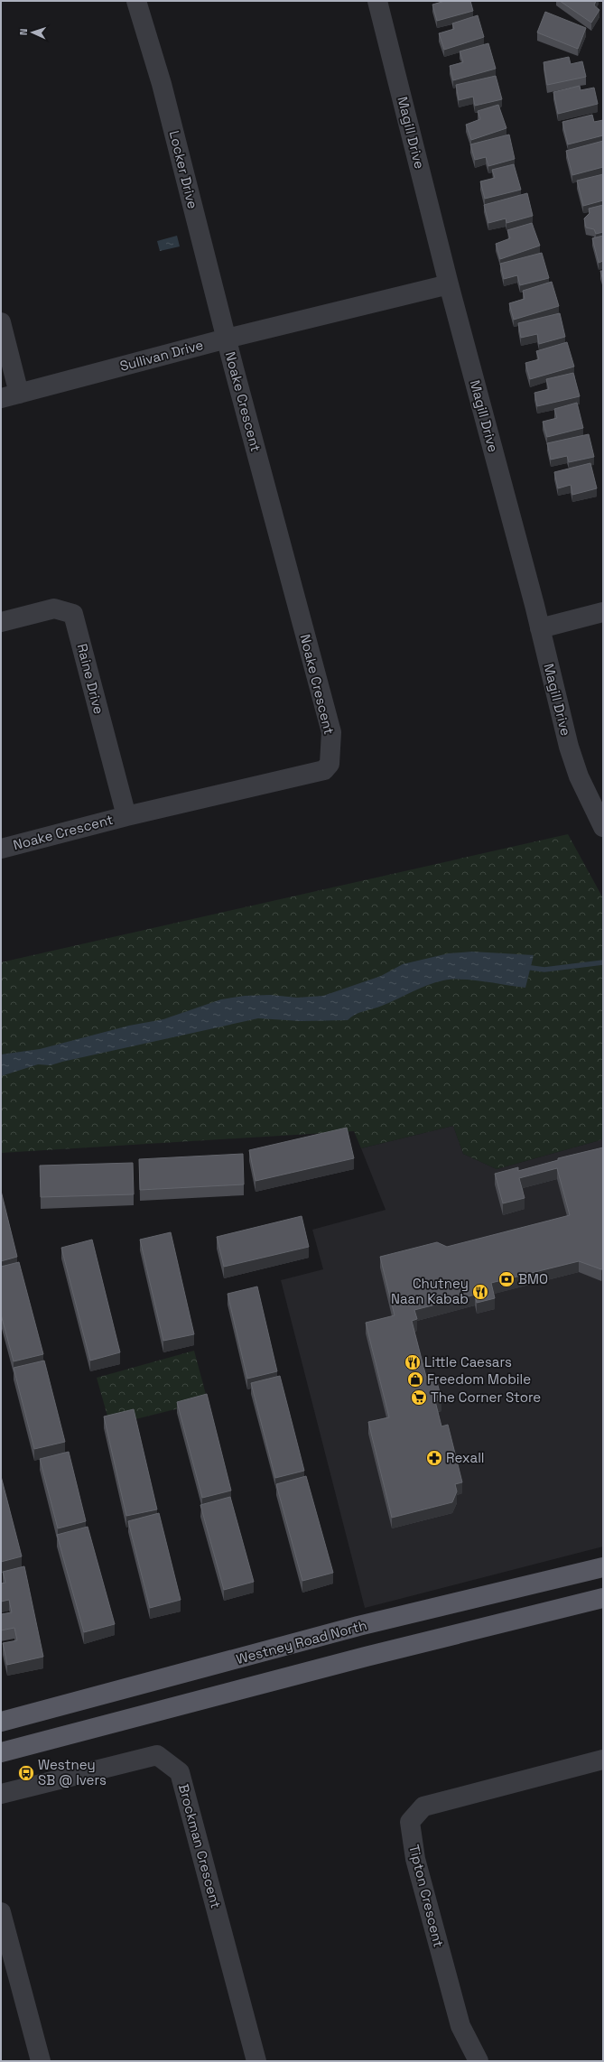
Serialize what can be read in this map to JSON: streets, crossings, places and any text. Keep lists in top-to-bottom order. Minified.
{"streets":{"main road":["Westney Road North"],"street":["Magill Drive","Locker Drive","Sullivan Drive","Noake Crescent","Raine Drive","Brockman Crescent","Tipton Crescent"]},"crossings":[["Magill Drive","Sullivan Drive"],["Locker Drive","Sullivan Drive"],["Locker Drive","Noake Crescent"],["Sullivan Drive","Noake Crescent"],["Noake Crescent","Raine Drive"]],"places":{"bank":["BMO"],"restaurant":["Chutney Naan Kabab","Little Caesars"],"shop":["Freedom Mobile"],"supermarket":["The Corner Store"],"pharmacy":["Rexall"],"bus stop":["Westney SB @ Ivers"]},"north":"left"}
